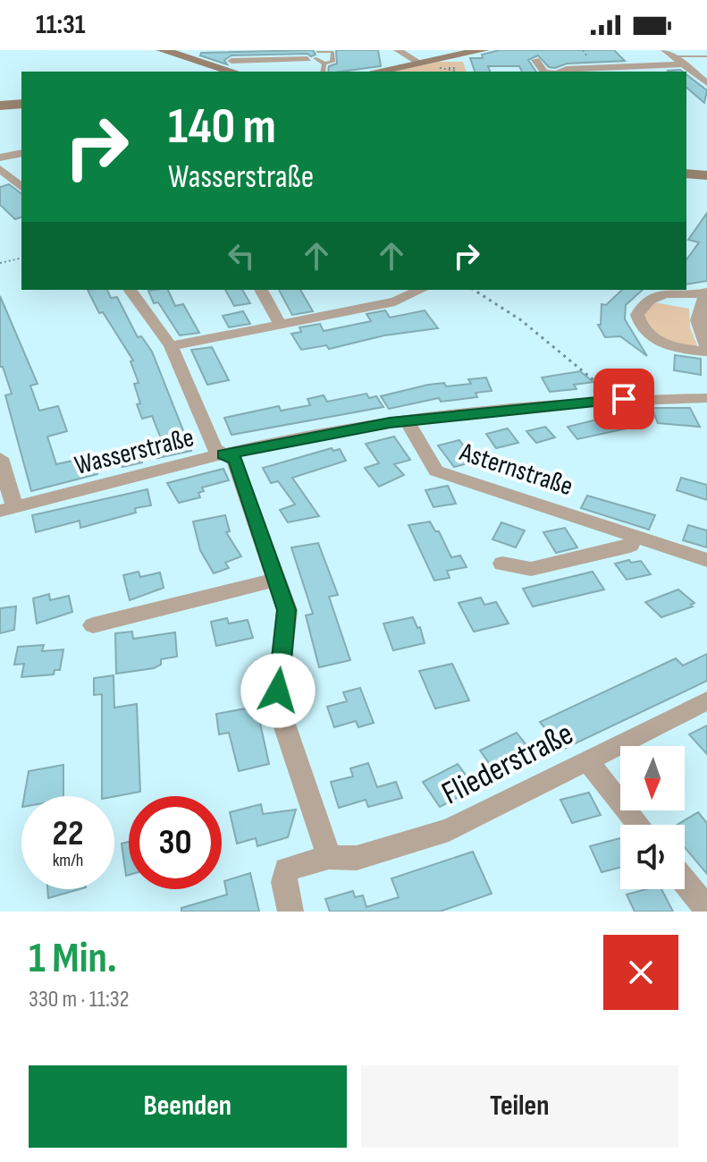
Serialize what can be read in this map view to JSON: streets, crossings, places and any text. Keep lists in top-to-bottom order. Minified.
{"streets":{"street":["Wasserstraße","Asternstraße","Fliederstraße"]},"crossings":[["Wasserstraße","Asternstraße"]],"north":"bottom","page":{"status":"11:31","turn":["140 m","Wasserstraße"],"speed":"22 km/h","limit":"30","heading":["1 Min.","330 m · 11:32"],"buttons":["Beenden","Teilen"]}}
